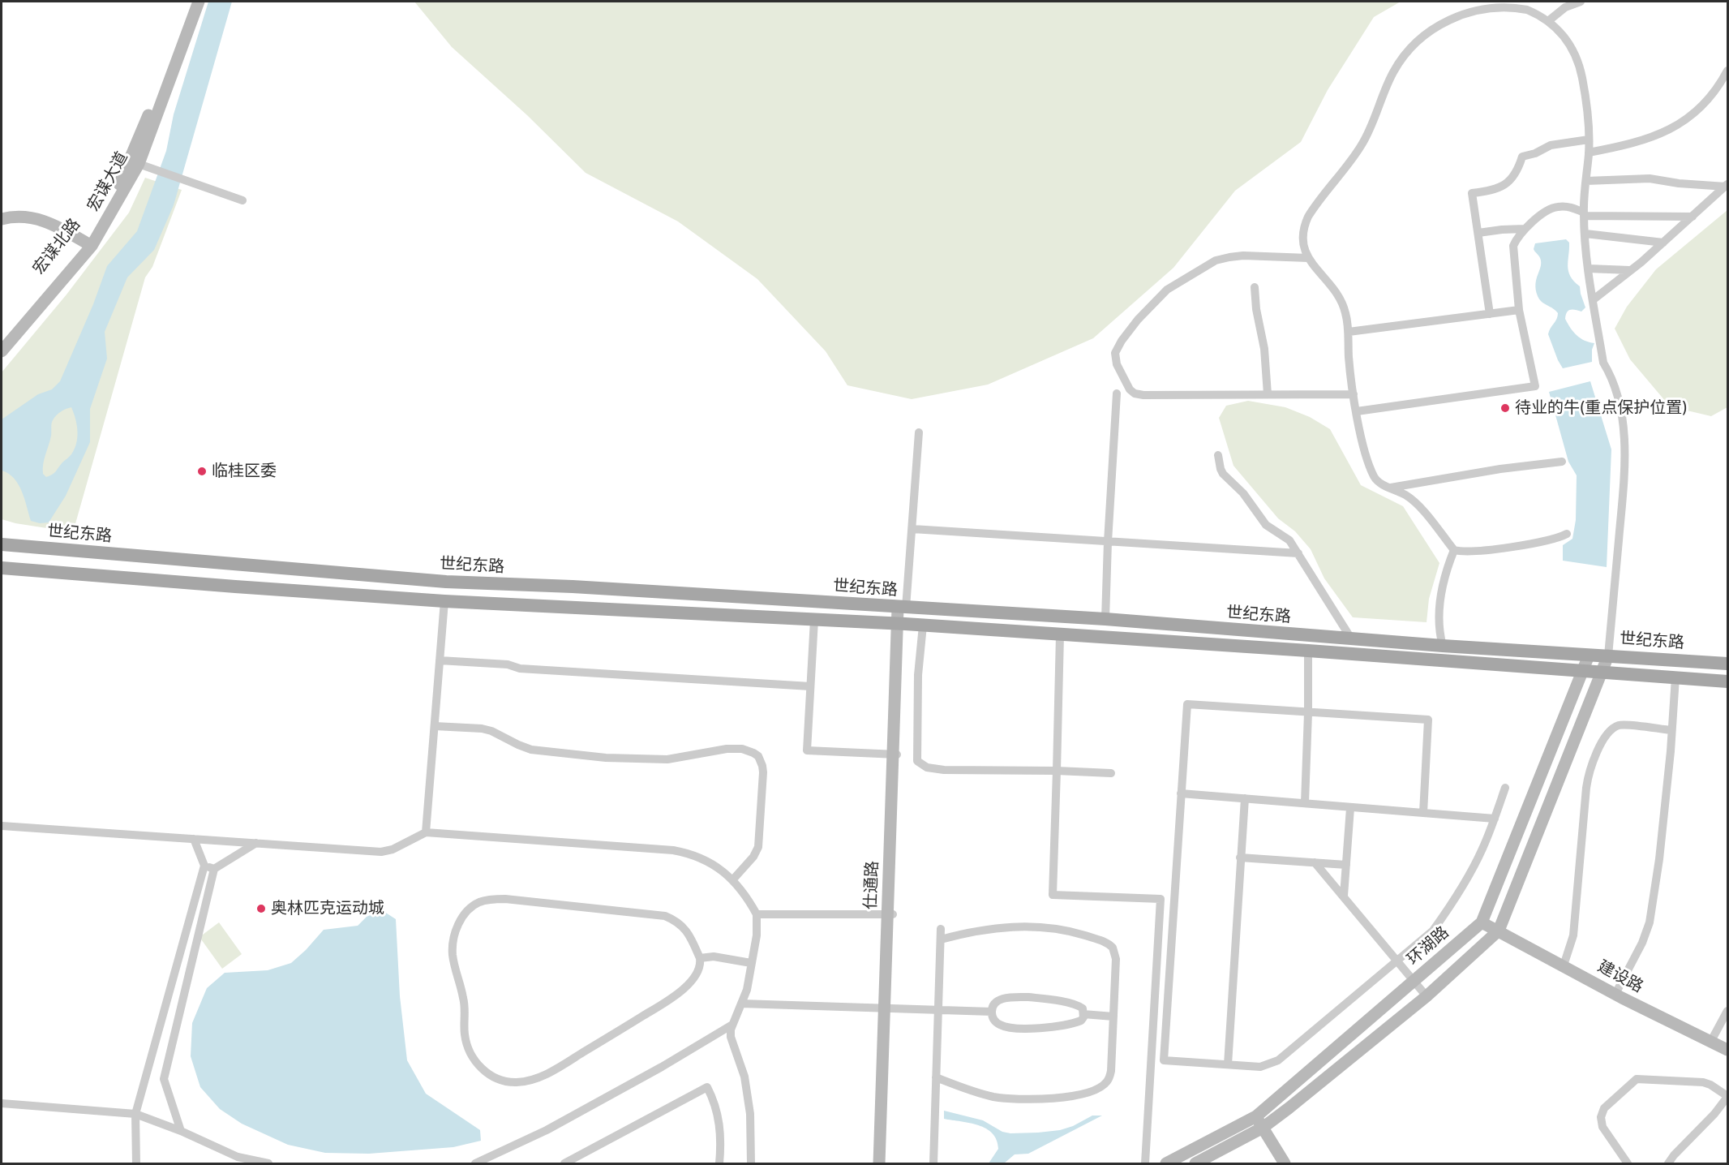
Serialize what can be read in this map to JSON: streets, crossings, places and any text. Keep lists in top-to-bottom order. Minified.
{"streets":{"main road":["宏谋大道","宏谋北路","世纪东路","仕通路","环湖路","建设路"]},"crossings":[["宏谋大道","宏谋北路"],["世纪东路","仕通路"],["世纪东路","环湖路"],["环湖路","建设路"]],"places":["待业的牛(重点保护位置)","临桂区委","奥林匹克运动城"]}
